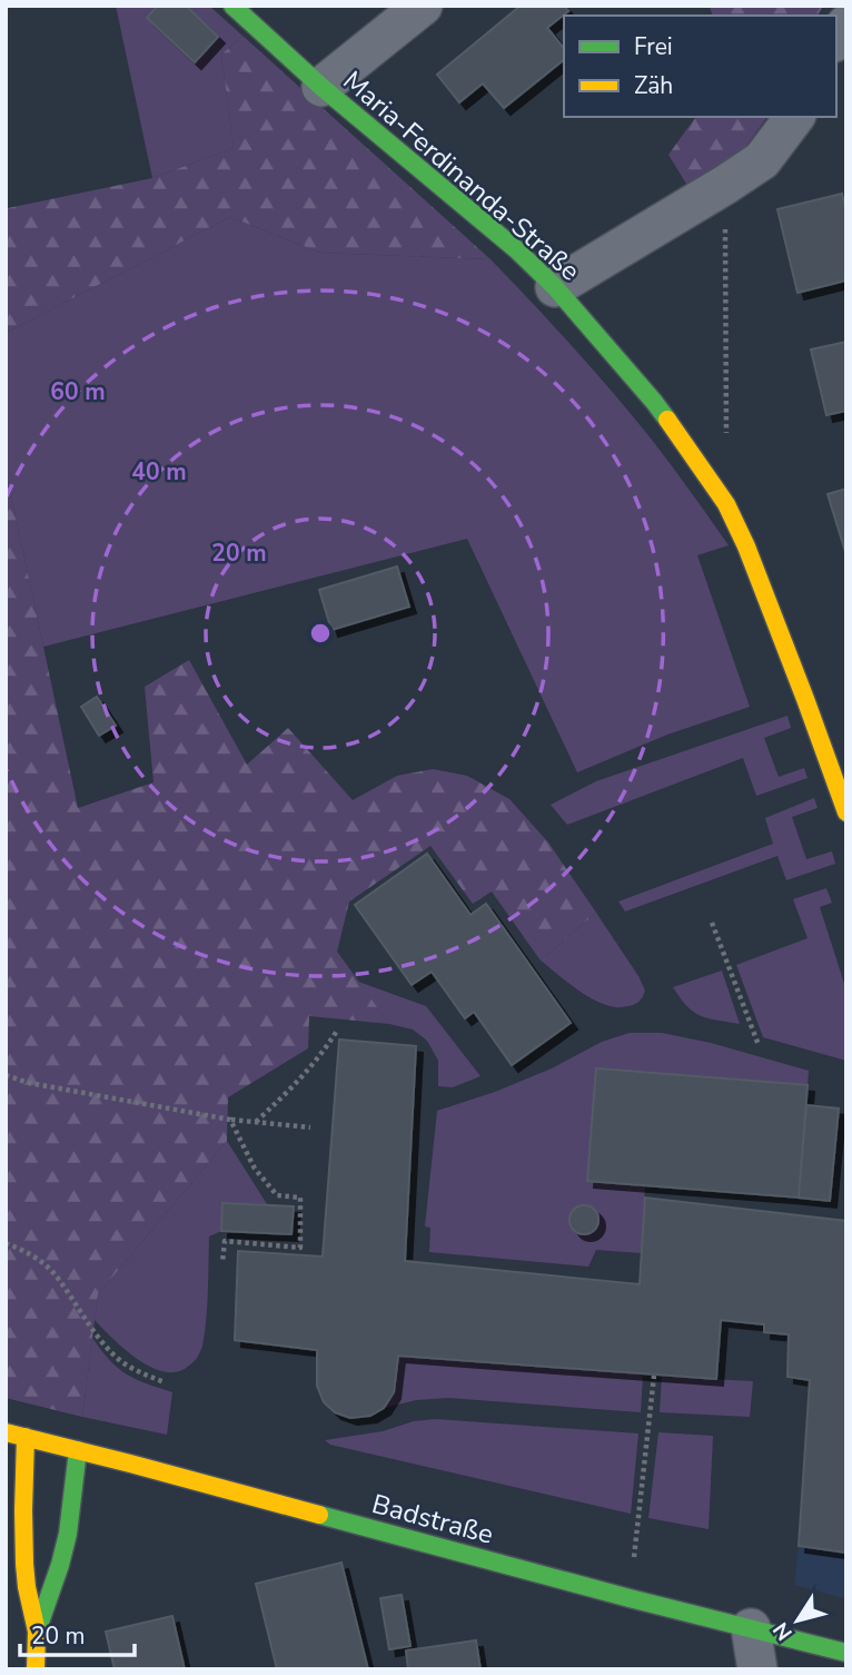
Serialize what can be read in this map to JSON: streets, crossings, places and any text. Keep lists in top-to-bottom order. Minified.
{"streets":{"street":["Maria-Ferdinanda-Straße","Badstraße"]},"legend":["Frei","Zäh"],"scale_bar":"20 m","north":"bottom left","rings":["60 m","40 m","20 m"]}
